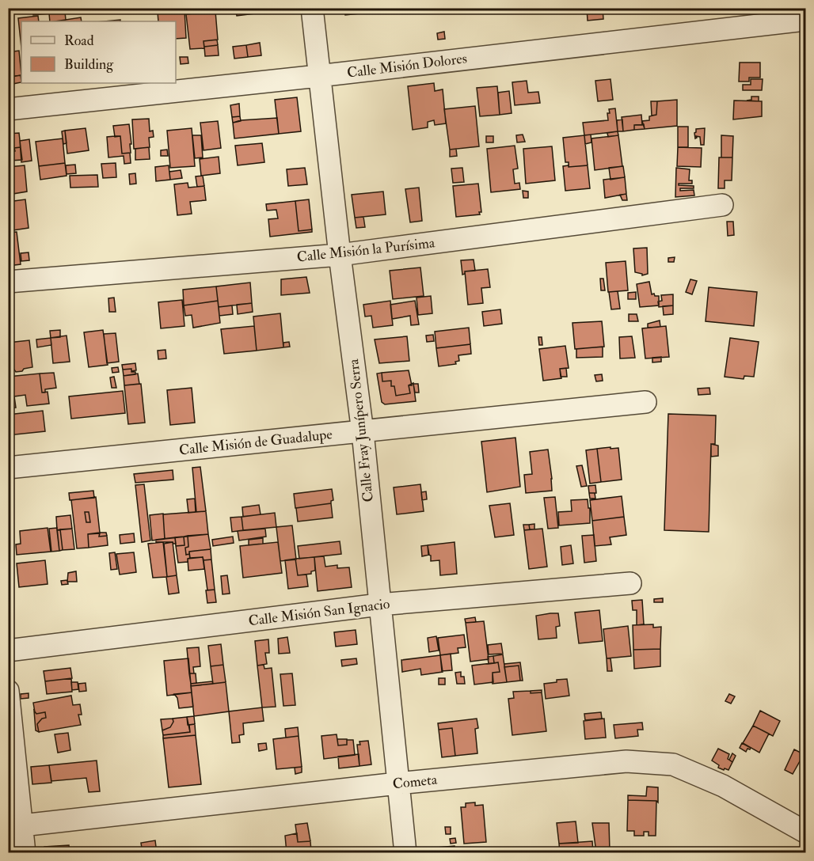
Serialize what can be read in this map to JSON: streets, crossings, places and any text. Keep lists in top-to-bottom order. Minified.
{"streets":{"street":["Calle Misión Dolores","Calle Misión la Purísima","Calle Fray Junípero Serra","Calle Misión de Guadalupe","Calle Misión San Ignacio","Cometa"]},"crossings":[["Calle Misión Dolores","Calle Fray Junípero Serra"],["Calle Misión la Purísima","Calle Fray Junípero Serra"],["Calle Fray Junípero Serra","Calle Misión de Guadalupe"],["Calle Fray Junípero Serra","Calle Misión San Ignacio"],["Calle Fray Junípero Serra","Cometa"]],"legend":["Road","Building"]}
